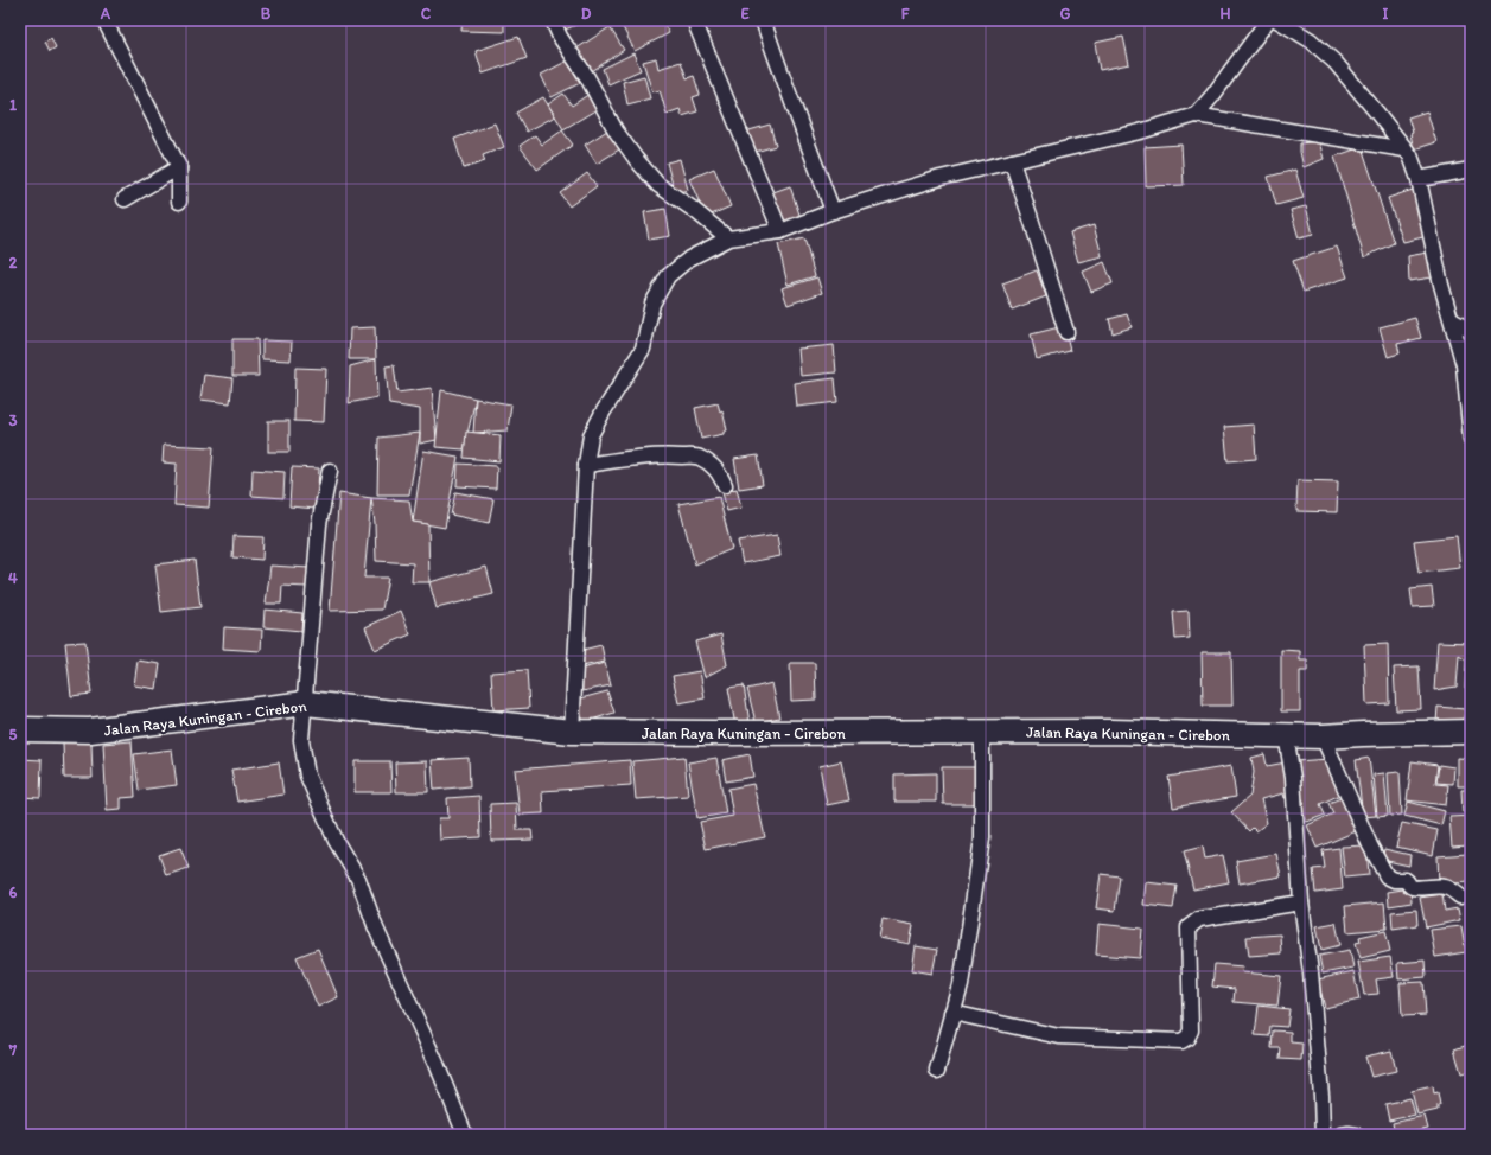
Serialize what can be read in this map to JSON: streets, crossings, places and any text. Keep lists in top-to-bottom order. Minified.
{"streets":{"highway":["Jalan Raya Kuningan - Cirebon"]},"grid":{"columns":["A","B","C","D","E","F","G","H","I"],"rows":["1","2","3","4","5","6","7"]}}
